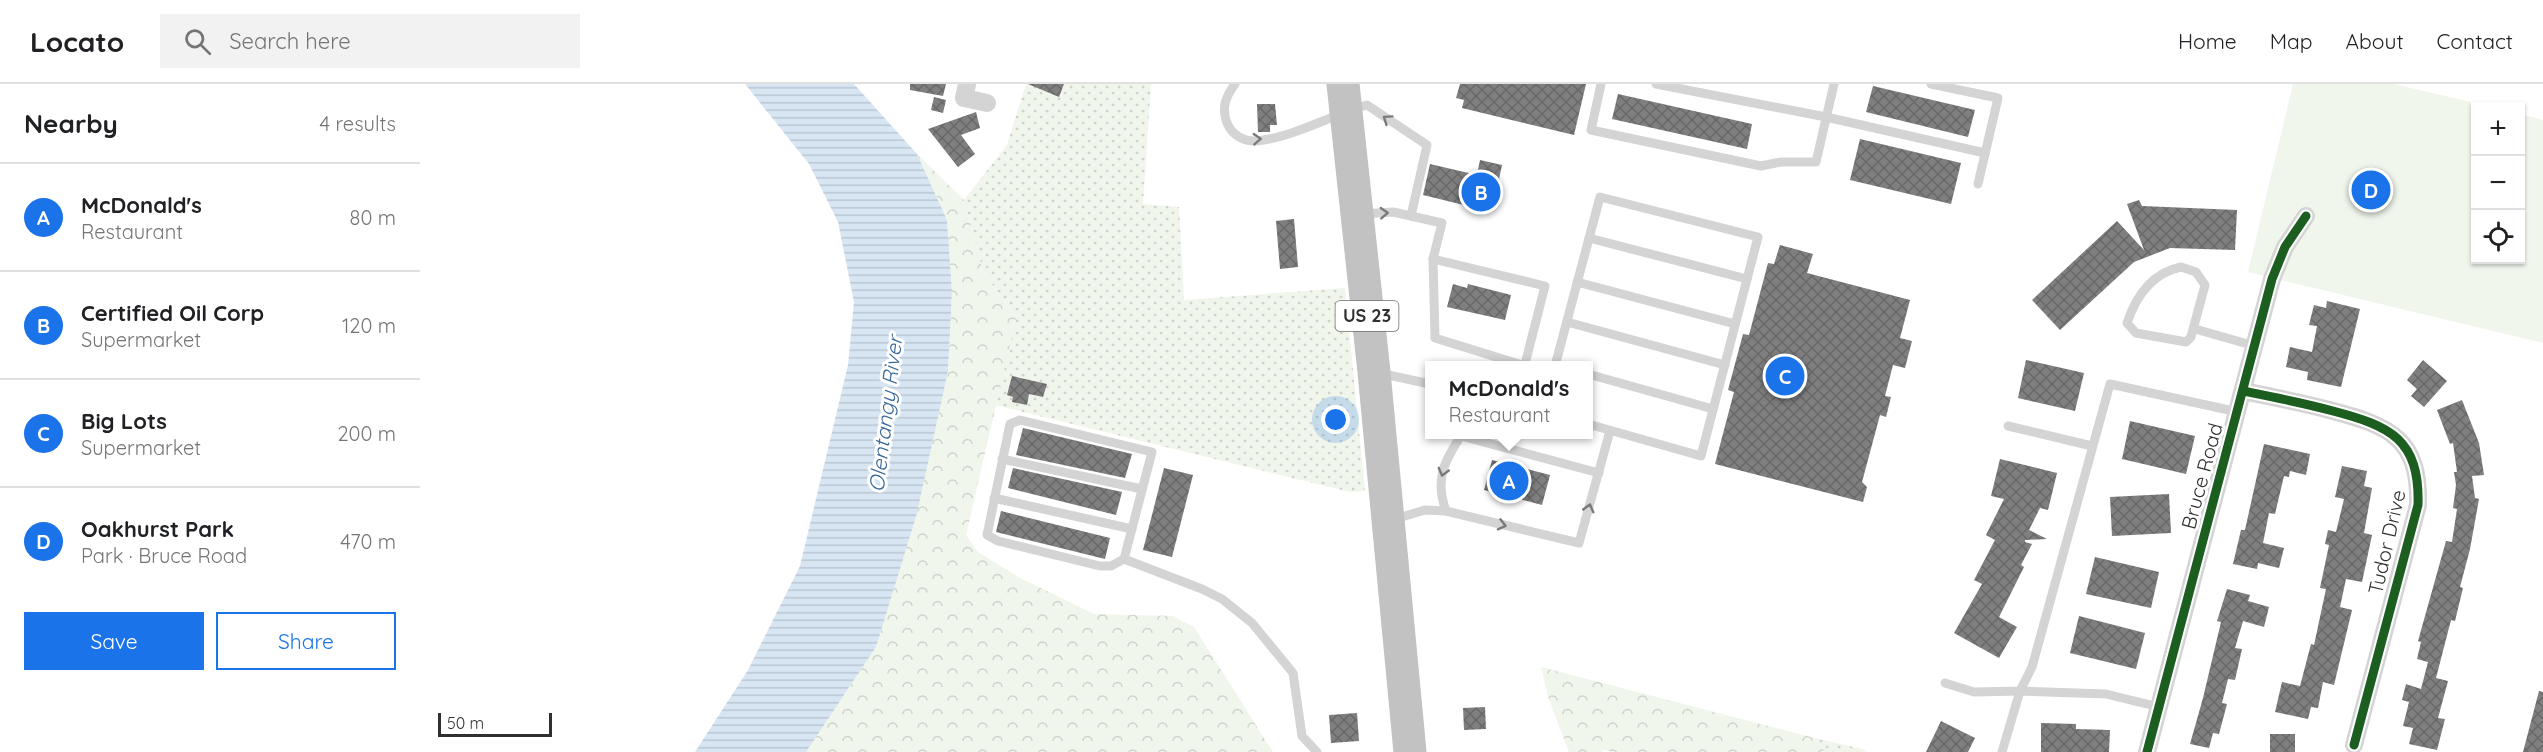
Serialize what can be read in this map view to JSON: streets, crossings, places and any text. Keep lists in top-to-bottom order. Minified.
{"streets":{"highway":["US 23"],"street":["Bruce Road","Tudor Drive"]},"crossings":[["Bruce Road","Tudor Drive"]],"water":["Olentangy River"],"scale_bar":"50 m","page":{"header":"Locato","search":"Search here","nav":["Home","Map","About","Contact"],"heading":["Nearby","4 results"],"map_buttons":["+","−"],"list":[{"mark":"A","name":"McDonald's","note":"Restaurant","value":"80 m"},{"mark":"B","name":"Certified Oil Corp","note":"Supermarket","value":"120 m"},{"mark":"C","name":"Big Lots","note":"Supermarket","value":"200 m"},{"mark":"D","name":"Oakhurst Park","note":"Park · Bruce Road","value":"470 m"}],"pins":["D","B","C","A"],"popup":["McDonald's","Restaurant"],"buttons":["Save","Share"],"scale":"50 m"}}
